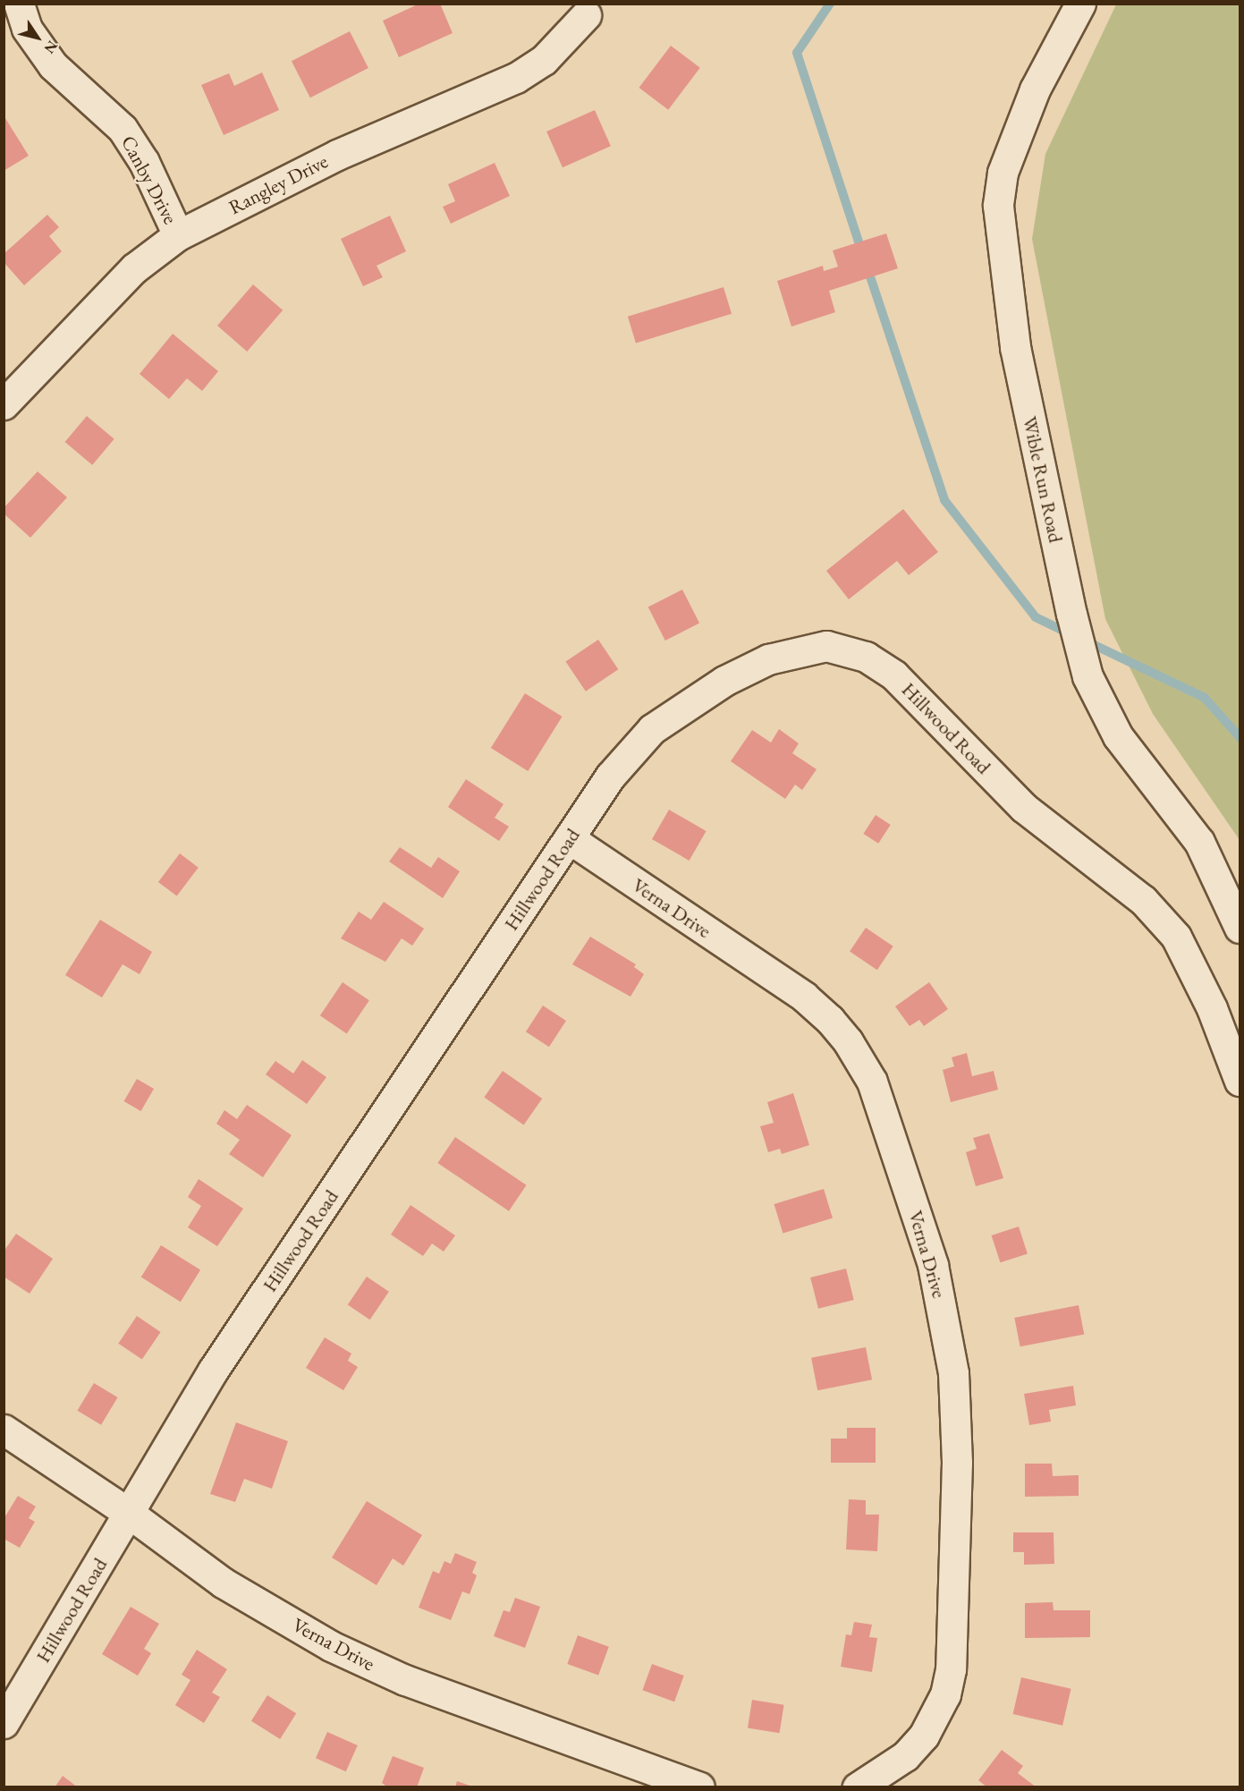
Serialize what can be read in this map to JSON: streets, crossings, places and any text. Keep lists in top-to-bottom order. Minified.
{"streets":{"street":["Canby Drive","Rangley Drive","Wible Run Road","Hillwood Road","Verna Drive"]},"crossings":[["Canby Drive","Rangley Drive"],["Hillwood Road","Verna Drive"]],"north":"bottom right"}
